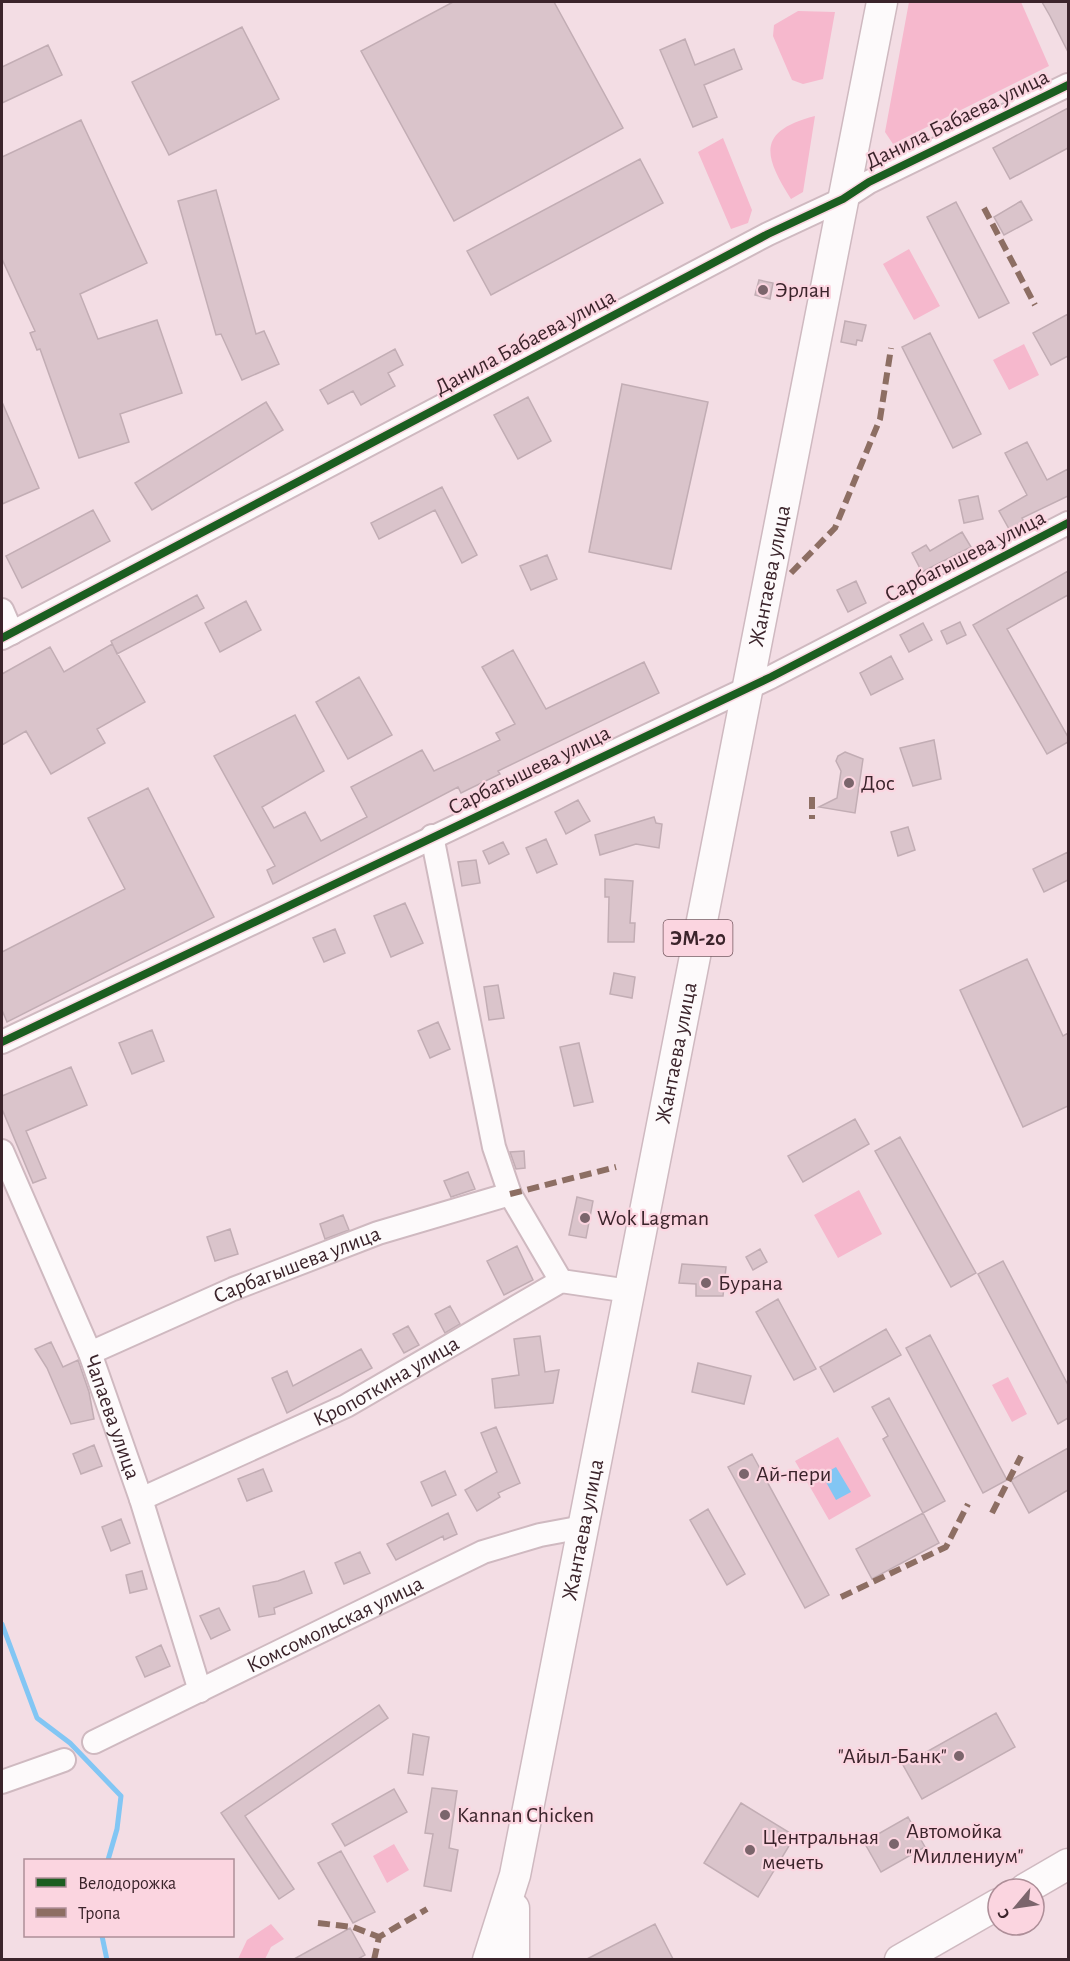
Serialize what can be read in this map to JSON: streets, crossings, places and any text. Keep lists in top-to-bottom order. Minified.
{"streets":{"main road":["Жантаева улица","ЭМ-20"],"street":["Данила Бабаева улица","Сарбагышева улица","Кропоткина улица","Чапаева улица","Комсомольская улица"]},"crossings":[["Данила Бабаева улица","Жантаева улица"],["Сарбагышева улица","Жантаева улица"],["Сарбагышева улица","Чапаева улица"],["Жантаева улица","ЭМ-20"],["Жантаева улица","Комсомольская улица"],["Кропоткина улица","Чапаева улица"],["Чапаева улица","Комсомольская улица"]],"places":["Эрлан","Дос","Wok Lagman","Бурана","Ай-пери","\"Айыл-Банк\"","Kannan Chicken","Автомойка \"Миллениум\"","Центральная мечеть"],"legend":["Велодорожка","Тропа"],"north":"bottom left"}
